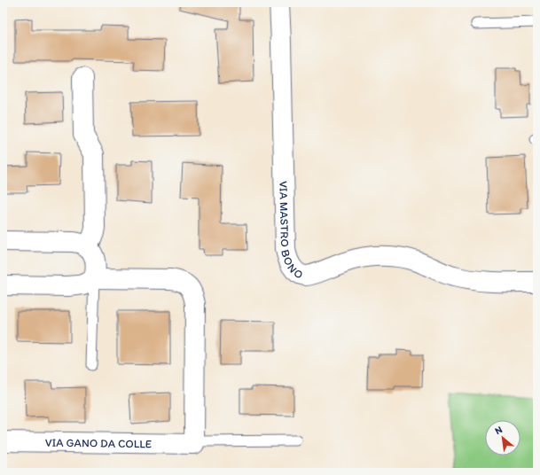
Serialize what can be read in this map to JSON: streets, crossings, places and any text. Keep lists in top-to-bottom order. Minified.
{"streets":{"street":["VIA MASTRO BONO","VIA GANO DA COLLE"]},"north":"top left"}
